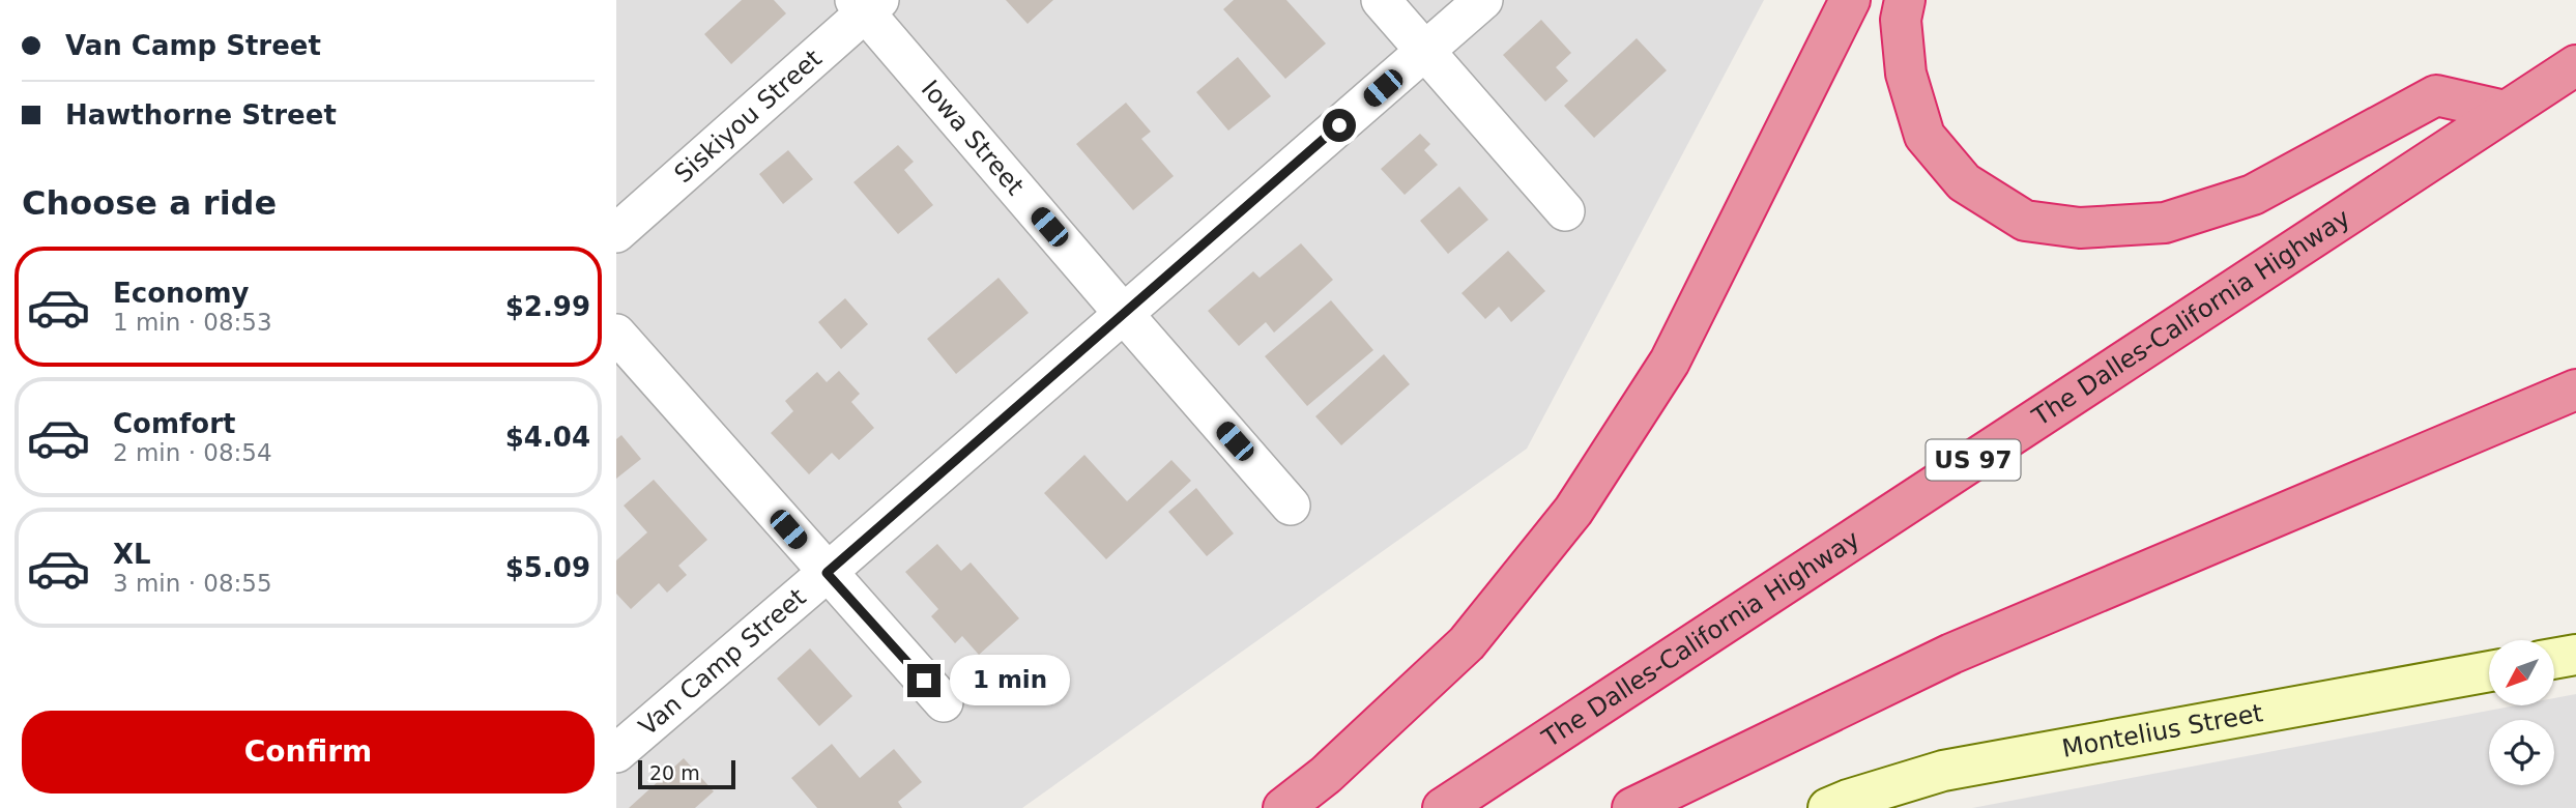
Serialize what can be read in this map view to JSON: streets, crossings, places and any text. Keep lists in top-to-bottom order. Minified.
{"streets":{"highway":["The Dalles-California Highway","US 97"],"street":["Siskiyou Street","Iowa Street","Van Camp Street","Montelius Street"]},"crossings":[["Siskiyou Street","Iowa Street"],["Iowa Street","Van Camp Street"]],"scale_bar":"20 m","north":"bottom left","page":{"banner":["Van Camp Street","Hawthorne Street"],"heading":"Choose a ride","list":[{"name":"Economy","note":"1 min · 08:53","value":"$2.99"},{"name":"Comfort","note":"2 min · 08:54","value":"$4.04"},{"name":"XL","note":"3 min · 08:55","value":"$5.09"}],"bubble":"1 min","buttons":"Confirm","scale":"20 m"}}
